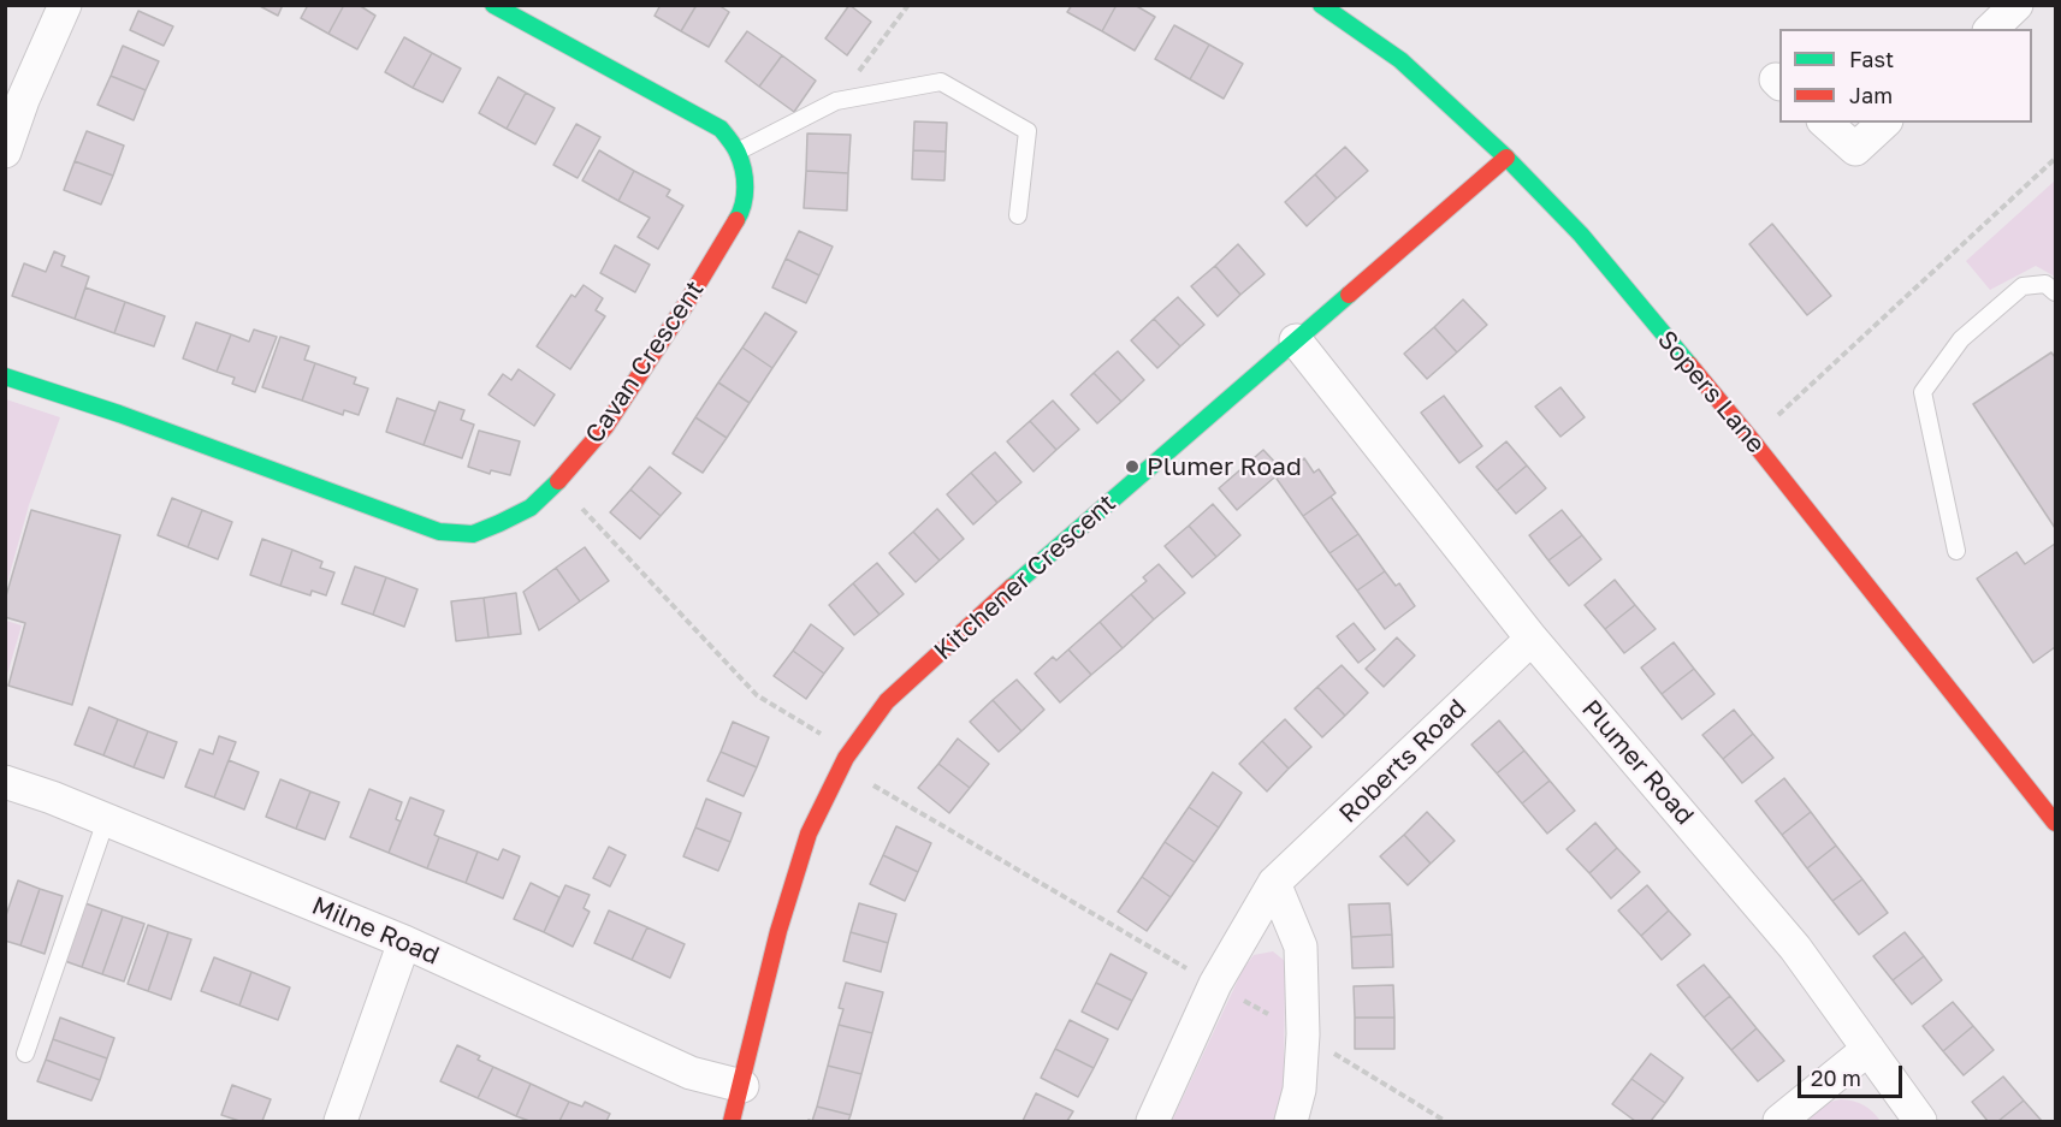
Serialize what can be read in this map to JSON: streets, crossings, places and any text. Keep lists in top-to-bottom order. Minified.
{"streets":{"street":["Cavan Crescent","Sopers Lane","Kitchener Crescent","Roberts Road","Plumer Road","Milne Road"]},"crossings":[["Sopers Lane","Kitchener Crescent"],["Kitchener Crescent","Plumer Road"],["Kitchener Crescent","Milne Road"],["Roberts Road","Plumer Road"]],"places":["Plumer Road"],"legend":["Fast","Jam"],"scale_bar":"20 m"}
